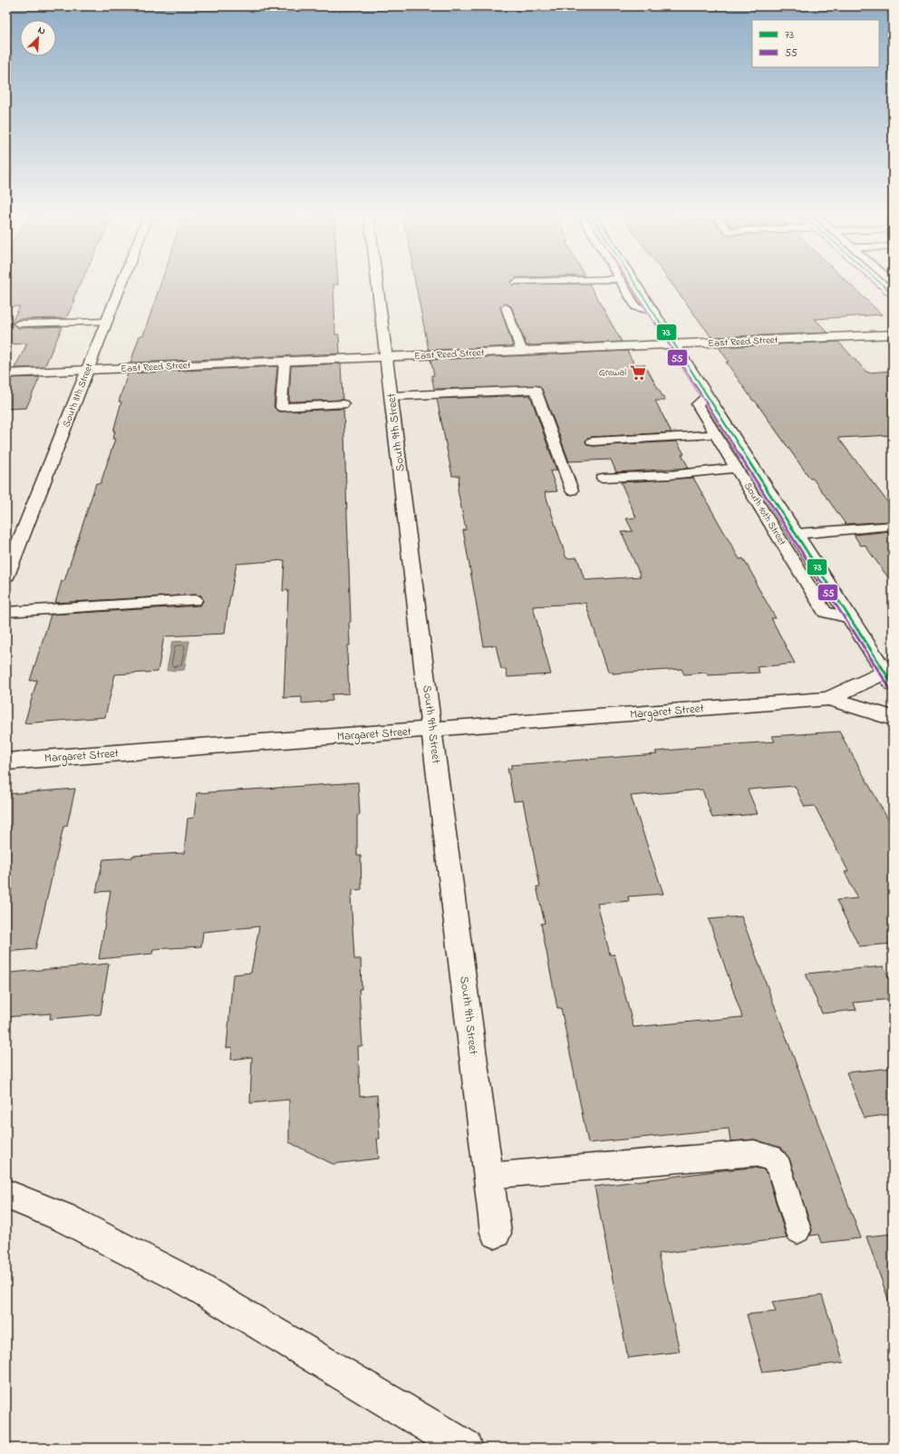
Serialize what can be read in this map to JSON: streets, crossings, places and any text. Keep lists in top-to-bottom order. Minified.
{"streets":{"main road":["East Reed Street","South 8th Street","South 9th Street","South 10th Street","Margaret Street"]},"crossings":[["East Reed Street","South 8th Street"],["East Reed Street","South 9th Street"],["East Reed Street","South 10th Street"],["South 9th Street","Margaret Street"],["South 10th Street","Margaret Street"]],"places":{"supermarket":["Grewal"]},"lines":["transit line 73","transit line 55"],"legend":["73","55"],"north":"top right"}
